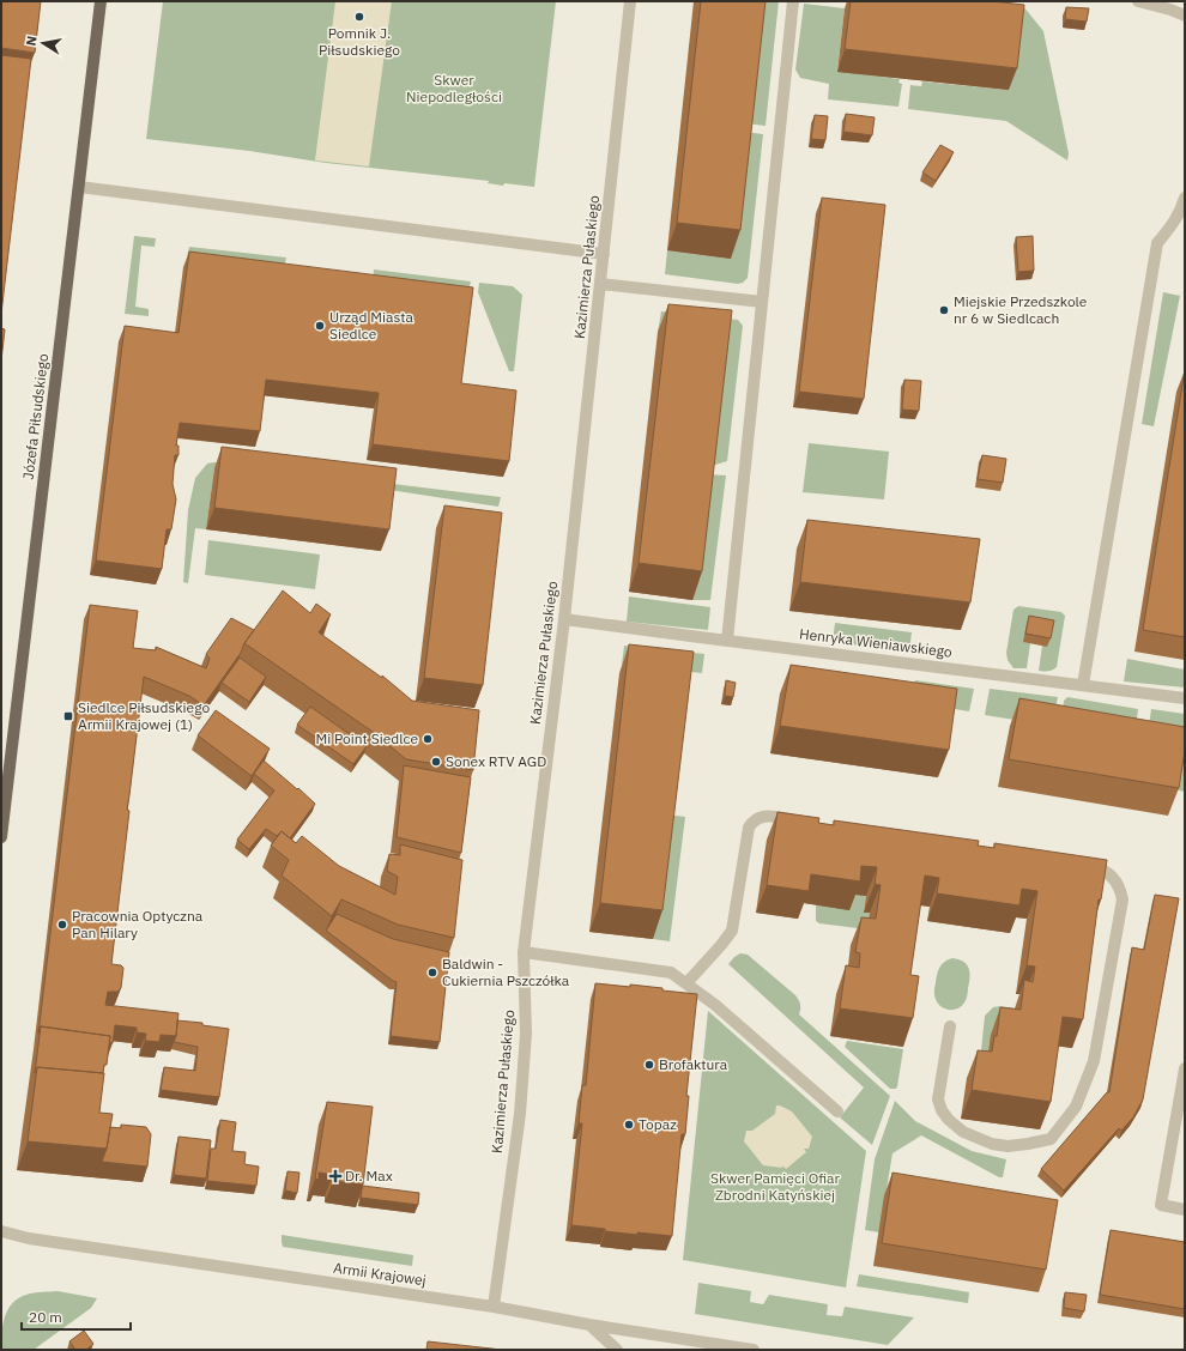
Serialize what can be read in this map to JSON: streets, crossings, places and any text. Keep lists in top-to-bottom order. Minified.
{"streets":{"main road":["Józefa Piłsudskiego"],"street":["Kazimierza Pułaskiego","Henryka Wieniawskiego","Armii Krajowej"]},"crossings":[["Kazimierza Pułaskiego","Henryka Wieniawskiego"],["Kazimierza Pułaskiego","Armii Krajowej"]],"parks":["Skwer Niepodległości","Skwer Pamięci Ofiar Zbrodni Katyńskiej"],"places":{"other":["Pomnik J. Piłsudskiego","Miejskie Przedszkole nr 6 w Siedlcach","Urząd Miasta Siedlce","Mi Point Siedlce","Sonex RTV AGD","Pracownia Optyczna Pan Hilary","Baldwin - Cukiernia Pszczółka","Brofaktura","Topaz"],"transit":["Siedlce Piłsudskiego Armii Krajowej (1)"],"health":["Dr. Max"]},"scale_bar":"20 m","north":"left"}
